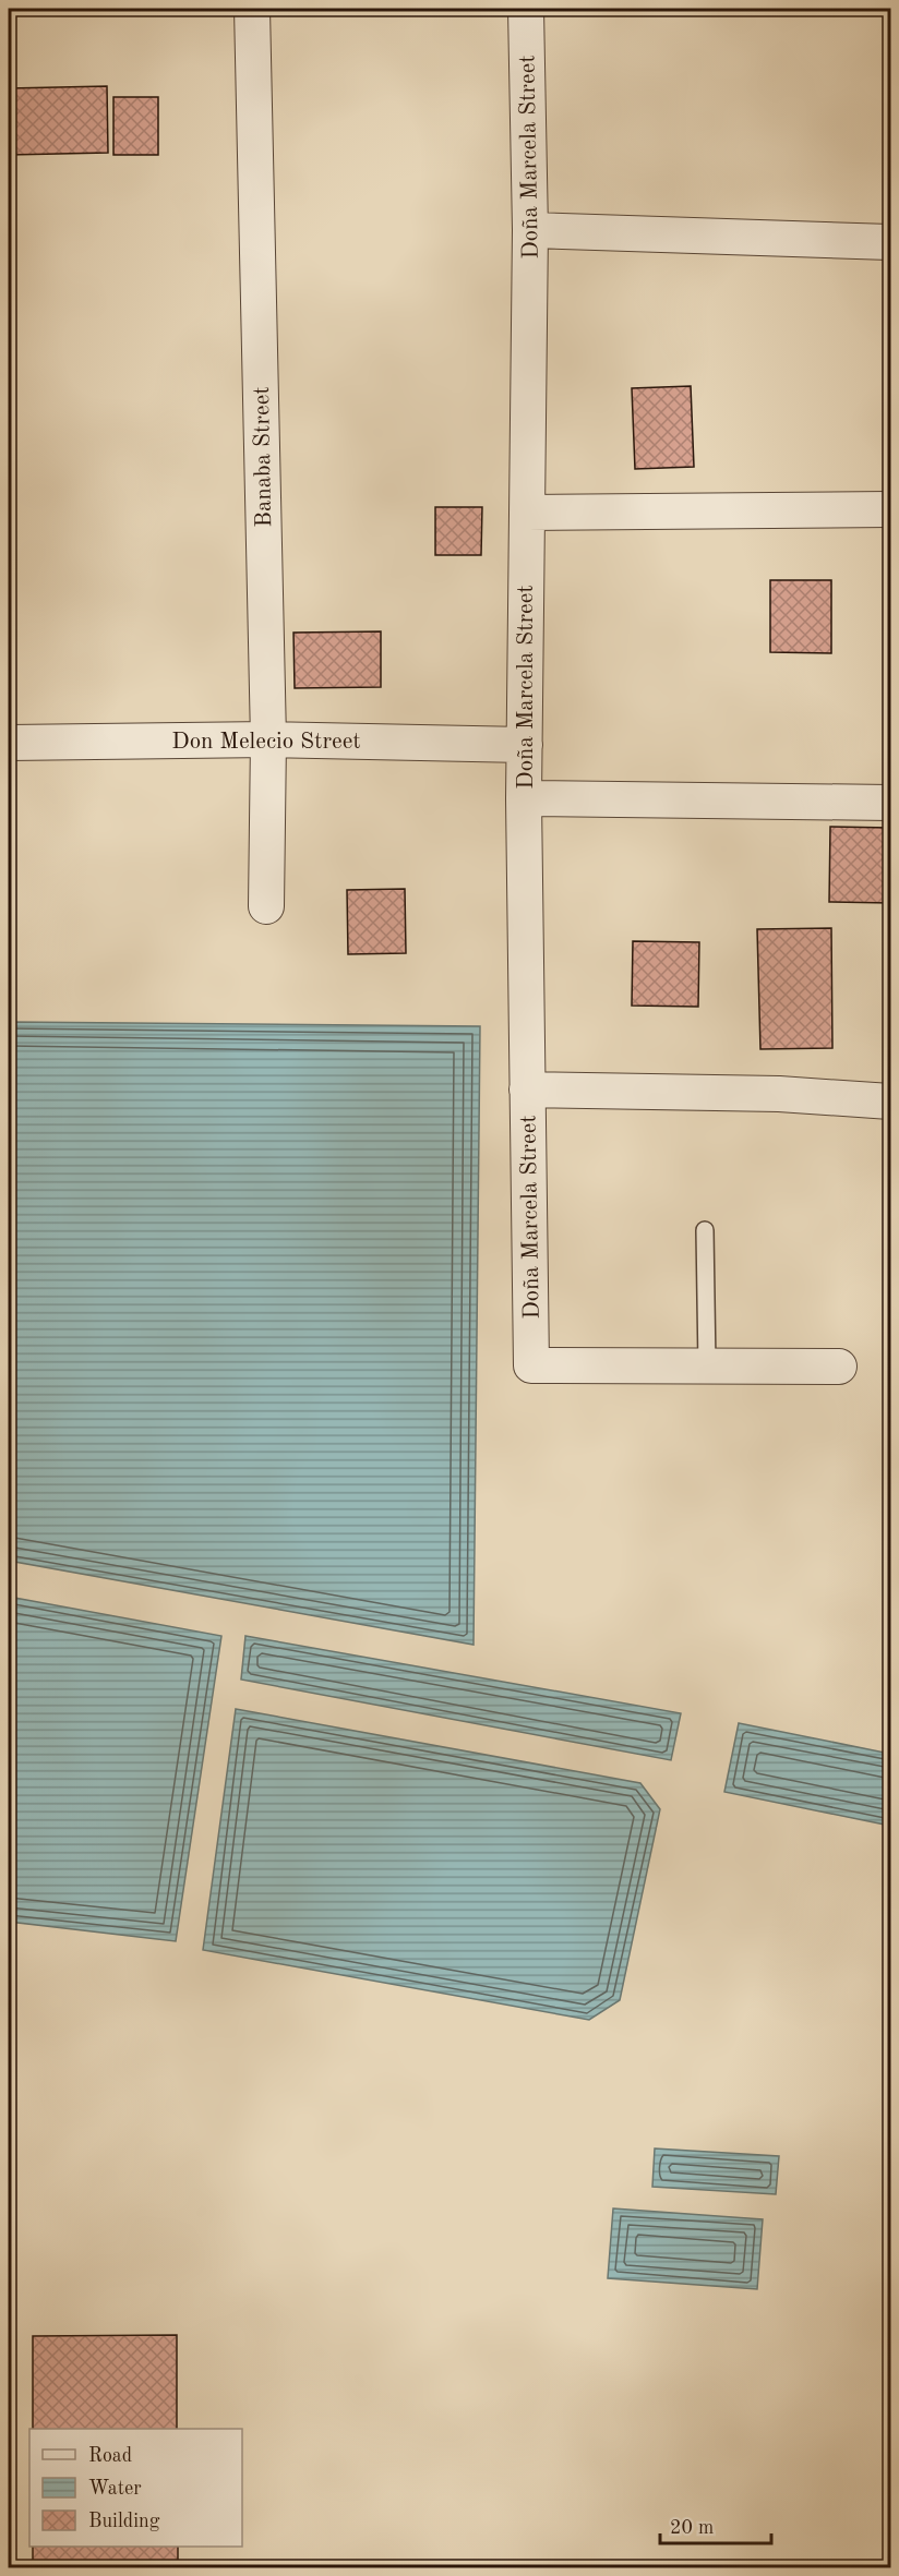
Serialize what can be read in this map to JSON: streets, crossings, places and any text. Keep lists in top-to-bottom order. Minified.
{"streets":{"street":["Doña Marcela Street","Banaba Street","Don Melecio Street"]},"crossings":[["Doña Marcela Street","Don Melecio Street"],["Banaba Street","Don Melecio Street"]],"legend":["Road","Water","Building"],"scale_bar":"20 m"}
